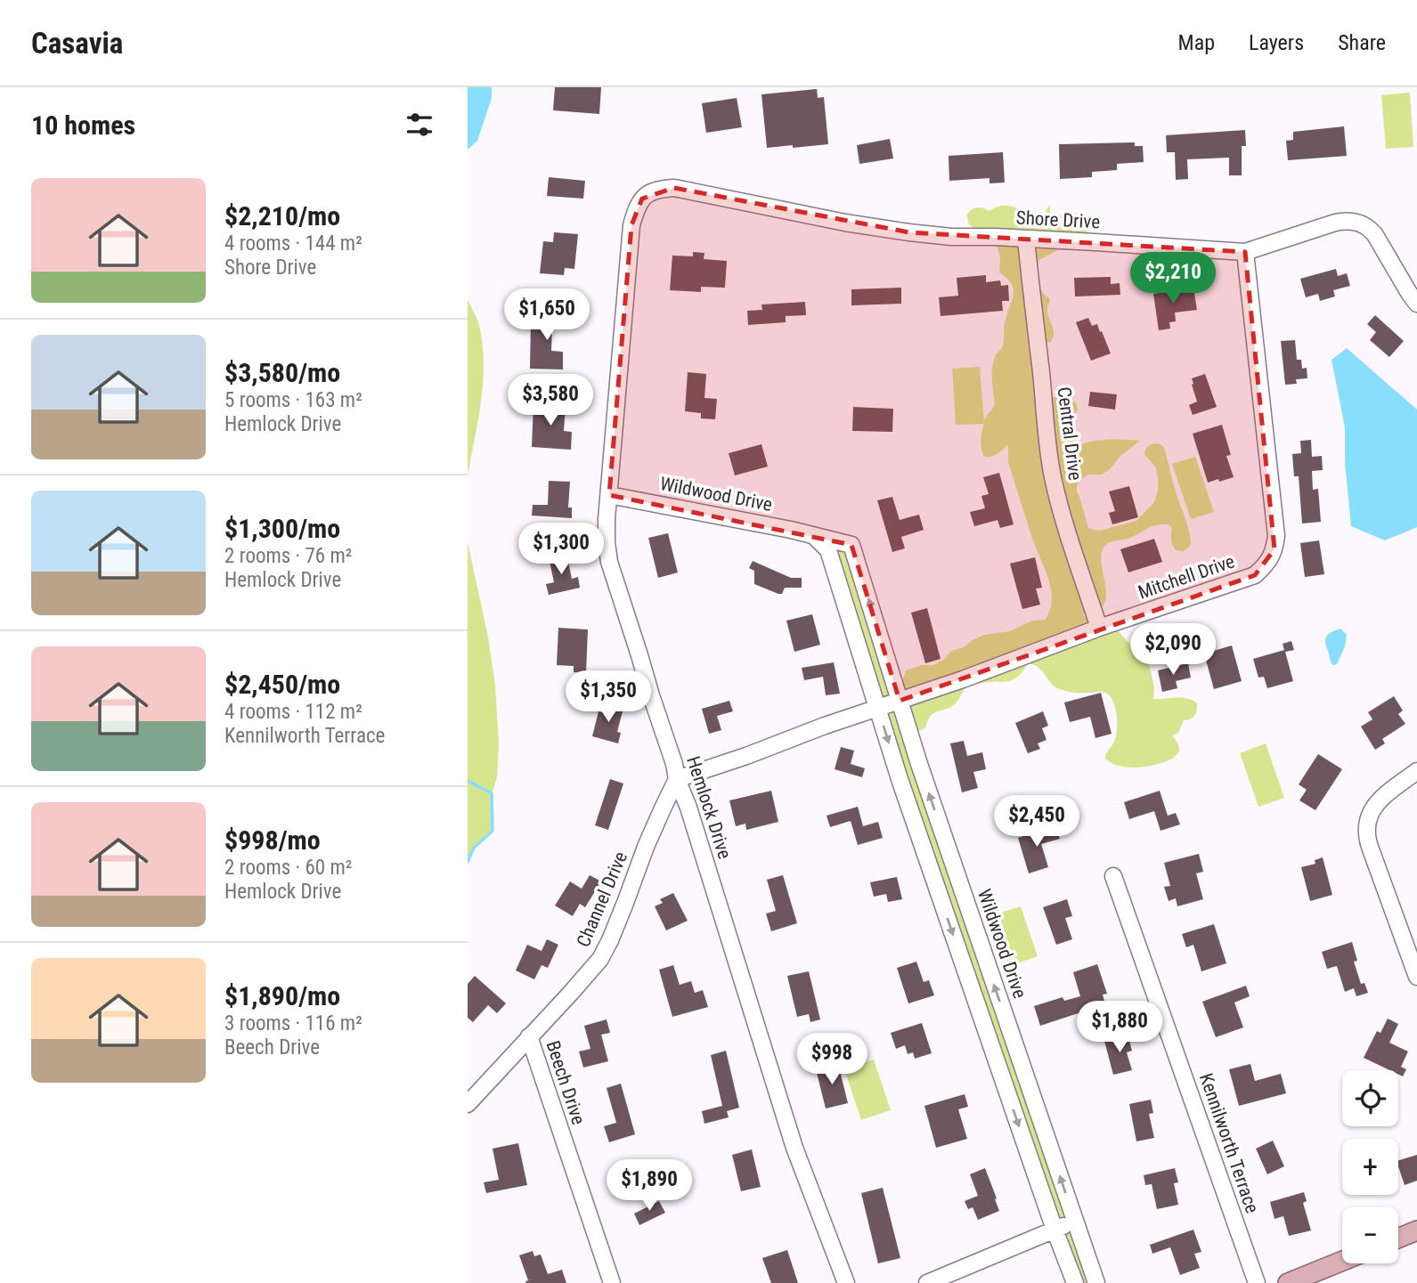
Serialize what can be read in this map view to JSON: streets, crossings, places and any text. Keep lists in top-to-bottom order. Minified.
{"streets":{"street":["Shore Drive","Central Drive","Wildwood Drive","Mitchell Drive","Hemlock Drive","Channel Drive","Beech Drive","Kennilworth Terrace"]},"crossings":[["Shore Drive","Central Drive"],["Shore Drive","Mitchell Drive"],["Shore Drive","Hemlock Drive"],["Central Drive","Mitchell Drive"],["Wildwood Drive","Mitchell Drive"],["Wildwood Drive","Hemlock Drive"],["Mitchell Drive","Hemlock Drive"],["Mitchell Drive","Channel Drive"],["Hemlock Drive","Channel Drive"],["Channel Drive","Beech Drive"]],"page":{"header":"Casavia","nav":["Map","Layers","Share"],"heading":"10 homes","list":[{"name":"$2,210/mo","note":"4 rooms · 144 m² · Shore Drive"},{"name":"$3,580/mo","note":"5 rooms · 163 m² · Hemlock Drive"},{"name":"$1,300/mo","note":"2 rooms · 76 m² · Hemlock Drive"},{"name":"$2,450/mo","note":"4 rooms · 112 m² · Kennilworth Terrace"},{"name":"$998/mo","note":"2 rooms · 60 m² · Hemlock Drive"},{"name":"$1,890/mo","note":"3 rooms · 116 m² · Beech Drive"}],"price":["$2,210","$1,650","$3,580","$1,300","$2,090","$1,350","$2,450","$1,880","$998","$1,890"],"map_buttons":["+","−"]}}
